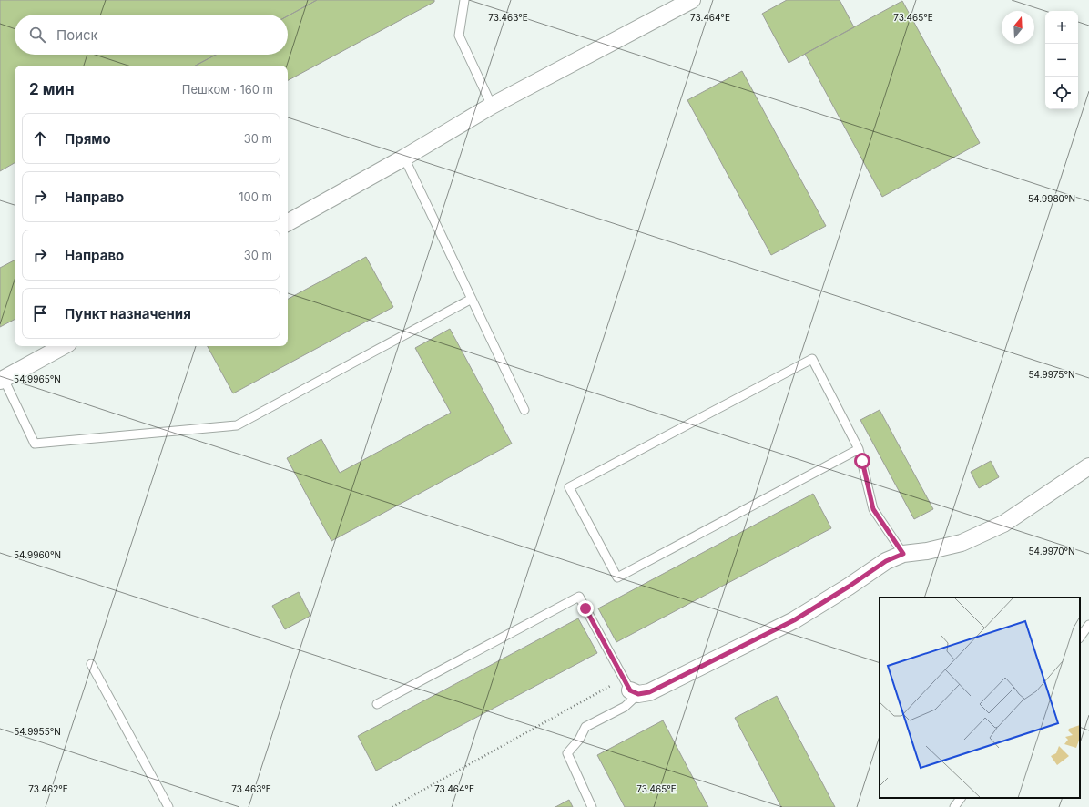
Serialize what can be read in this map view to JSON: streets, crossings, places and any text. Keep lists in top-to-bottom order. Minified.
{"north":"top","page":{"map_buttons":["+","−"],"search":"Поиск","heading":["2 мин","Пешком · 160 m"],"list":[["Прямо","30 m"],["Направо","100 m"],["Направо","30 m"],"Пункт назначения"]},"coordinates":["73.463°E","73.464°E","73.465°E","54.9980°N","54.9975°N","54.9965°N","54.9970°N","54.9960°N","54.9955°N","73.462°E"]}
